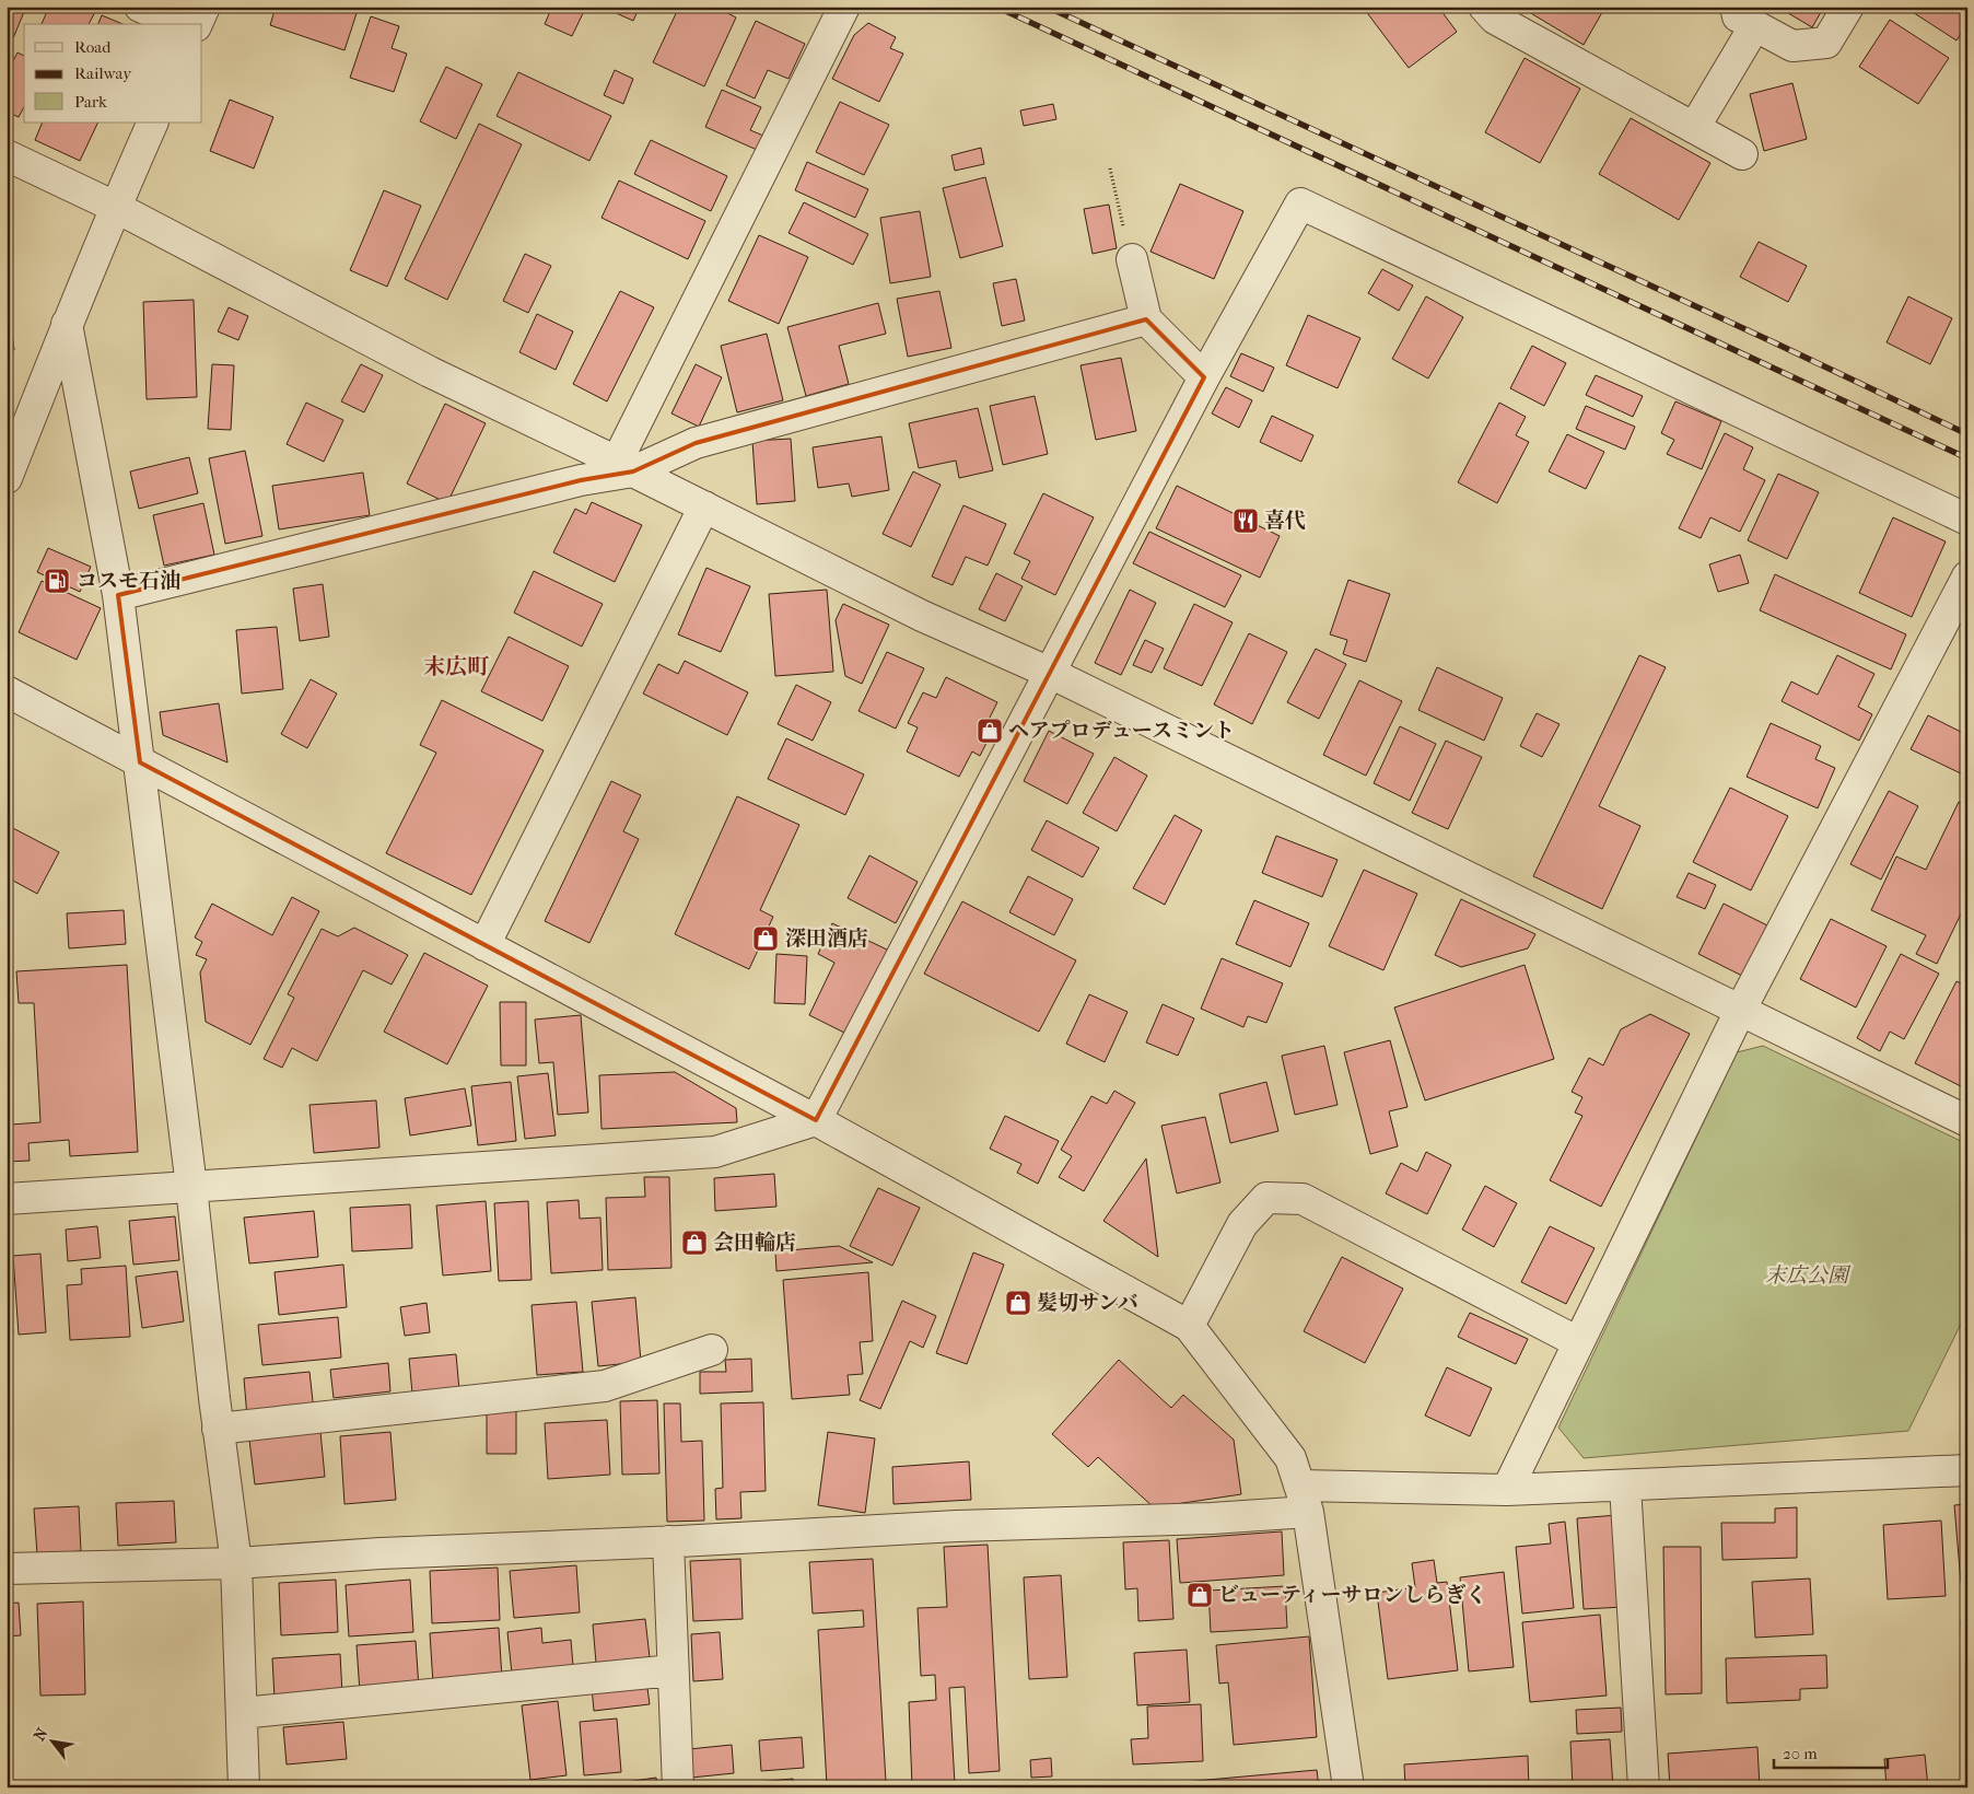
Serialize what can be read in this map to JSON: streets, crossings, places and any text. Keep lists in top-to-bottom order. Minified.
{"districts":["末広町"],"parks":["末広公園"],"places":{"restaurant":["喜代"],"fuel station":["コスモ石油"],"shop":["ヘアプロデュースミント","深田酒店","会田輪店","髪切サンバ","ビューティーサロンしらぎく"]},"legend":["Road","Railway","Park"],"scale_bar":"20 m","north":"top left"}
